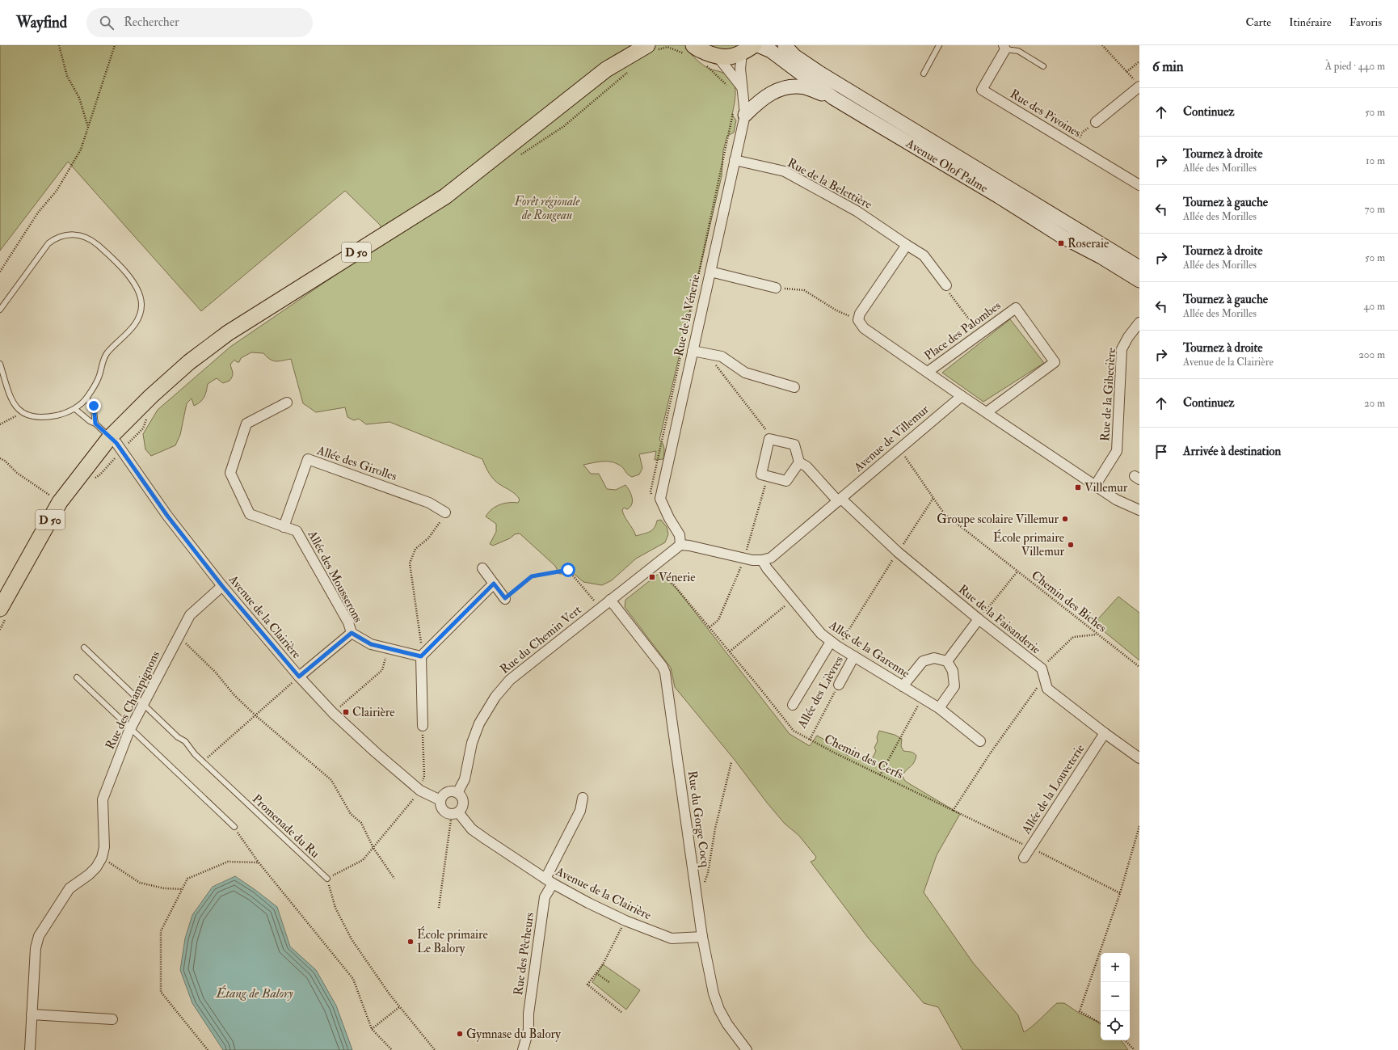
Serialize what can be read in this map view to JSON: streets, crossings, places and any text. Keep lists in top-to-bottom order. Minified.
{"streets":{"main road":["Avenue Olof Palme","D 50"],"street":["Rue des Pivoines","Rue de la Belettière","Rue de la Vénerie","Place des Palombes","Rue de la Gibecière","Avenue de Villemur","Allée des Girolles","Allée des Mousserons","Avenue de la Clairière","Rue de la Faisanderie","Rue du Chemin Vert","Allée de la Garenne","Allée des Lièvres","Rue des Champignons","Allée de la Louveterie","Rue du Gorge Cocq","Rue des Pêcheurs"],"lane":["Promenade du Ru"],"path":["Chemin des Biches","Chemin des Cerfs"]},"crossings":[["Rue de la Belettière","Rue de la Vénerie"],["D 50","Avenue de la Clairière"],["Avenue de Villemur","Chemin des Biches"],["Avenue de Villemur","Rue de la Faisanderie"],["Avenue de Villemur","Allée de la Garenne"],["Allée des Girolles","Allée des Mousserons"],["Avenue de la Clairière","Rue du Chemin Vert"],["Avenue de la Clairière","Rue des Champignons"],["Avenue de la Clairière","Rue du Gorge Cocq"],["Avenue de la Clairière","Rue des Pêcheurs"],["Rue de la Faisanderie","Allée de la Louveterie"],["Rue du Chemin Vert","Chemin des Cerfs"],["Rue du Chemin Vert","Rue du Gorge Cocq"],["Allée de la Garenne","Allée des Lièvres"],["Allée des Lièvres","Chemin des Cerfs"],["Rue des Champignons","Promenade du Ru"],["Chemin des Cerfs","Allée de la Louveterie"]],"water":["Étang de Balory"],"parks":["Forêt régionale de Rougeau"],"places":{"transit":["Roseraie","Villemur","Vénerie","Clairière"],"other":["Groupe scolaire Villemur","École primaire Villemur","École primaire Le Balory","Gymnase du Balory"]},"page":{"header":"Wayfind","search":"Rechercher","nav":["Carte","Itinéraire","Favoris"],"heading":["6 min","À pied · 440 m"],"list":[["Continuez","50 m"],["Tournez à droite","Allée des Morilles","10 m"],["Tournez à gauche","Allée des Morilles","70 m"],["Tournez à droite","Allée des Morilles","50 m"],["Tournez à gauche","Allée des Morilles","40 m"],["Tournez à droite","Avenue de la Clairière","200 m"],["Continuez","20 m"],"Arrivée à destination"],"map_buttons":["+","−"]}}
